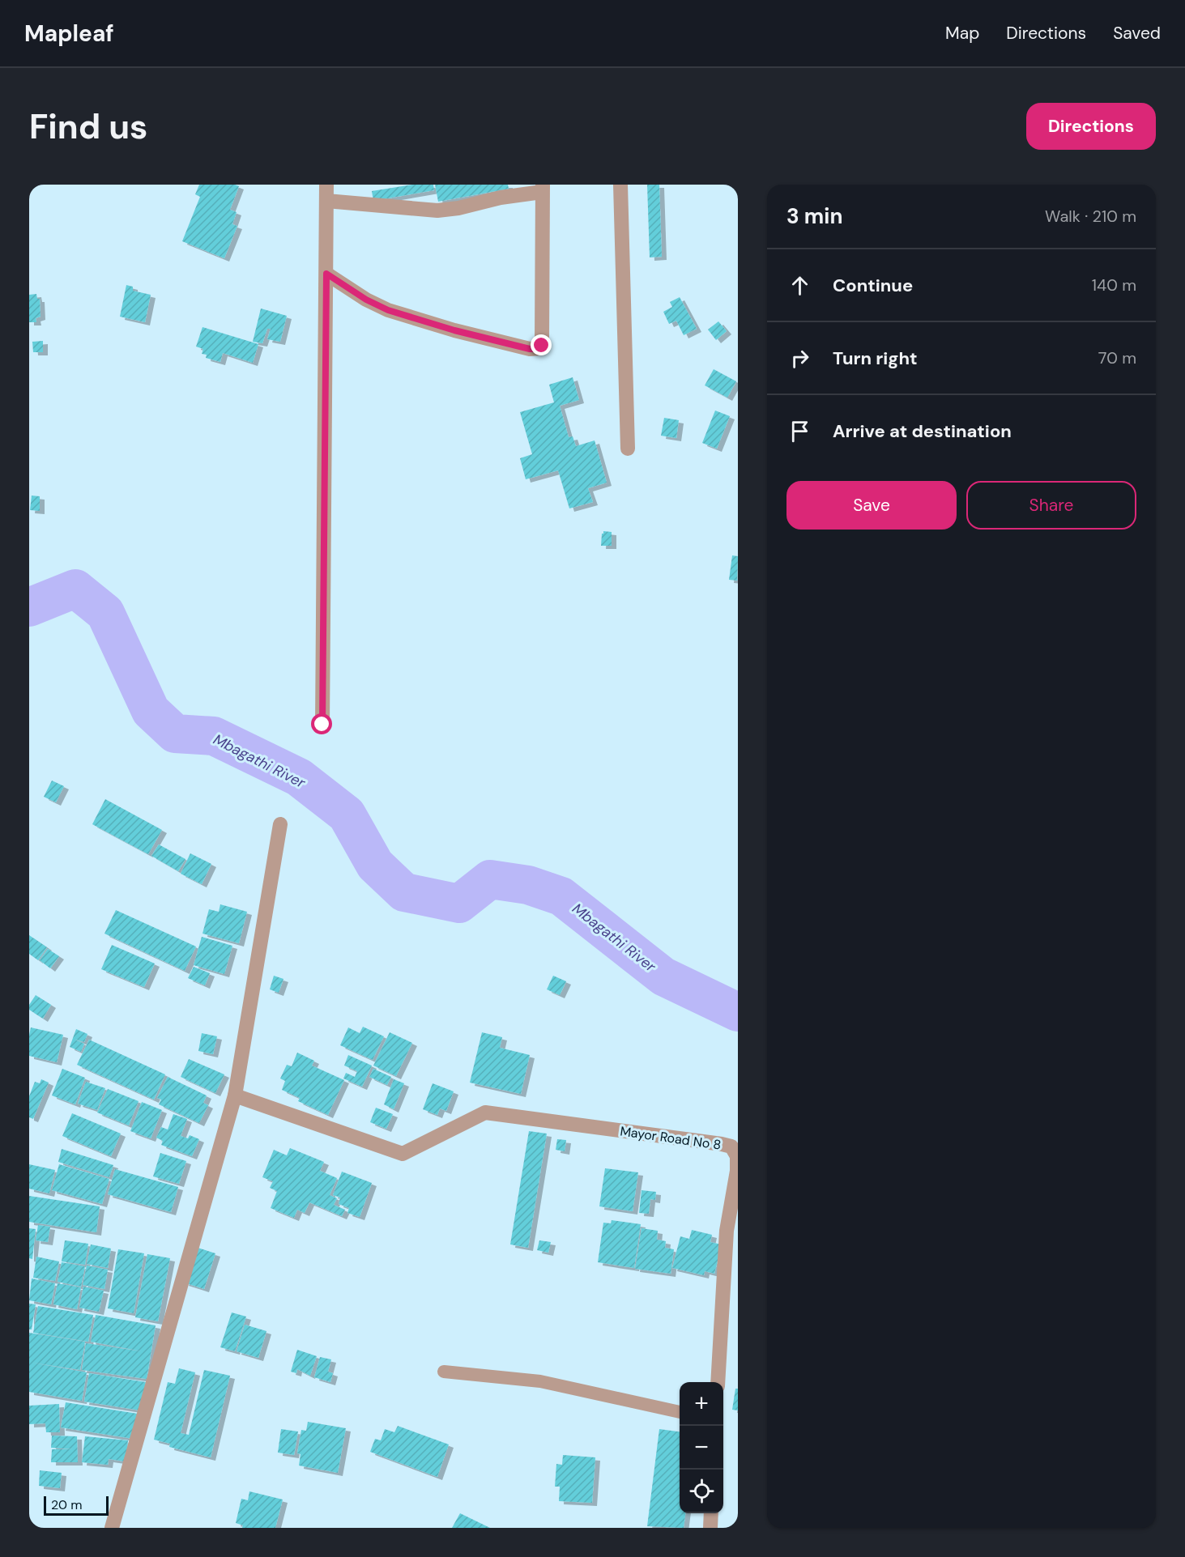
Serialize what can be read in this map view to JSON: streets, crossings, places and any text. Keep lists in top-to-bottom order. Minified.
{"streets":{"street":["Mayor Road No 8"]},"water":["Mbagathi River"],"scale_bar":"20 m","page":{"header":"Mapleaf","nav":["Map","Directions","Saved"],"buttons":["Directions",["Save","Share"]],"title":"Find us","heading":["3 min","Walk · 210 m"],"list":[["Continue","140 m"],["Turn right","70 m"],"Arrive at destination"],"map_buttons":["+","−"],"scale":"20 m"}}
